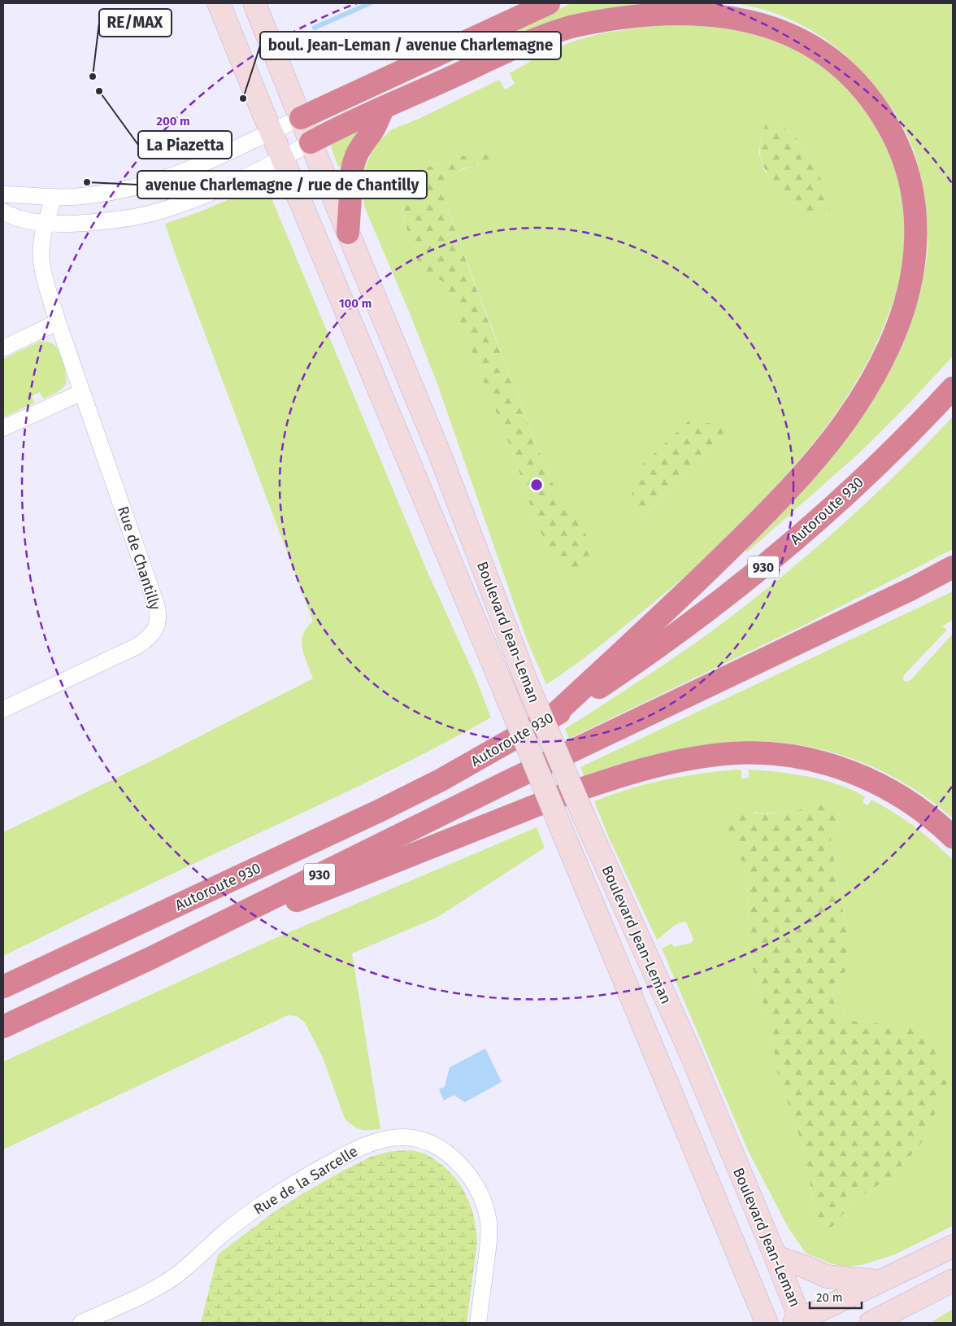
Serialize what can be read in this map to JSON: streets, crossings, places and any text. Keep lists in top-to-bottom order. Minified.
{"streets":{"highway":["Autoroute 930","930"],"street":["Rue de Chantilly","Boulevard Jean-Leman","Rue de la Sarcelle"]},"places":["RE/MAX","La Piazetta","boul. Jean-Leman / avenue Charlemagne","avenue Charlemagne / rue de Chantilly"],"scale_bar":"20 m","rings":["200 m","100 m"]}
